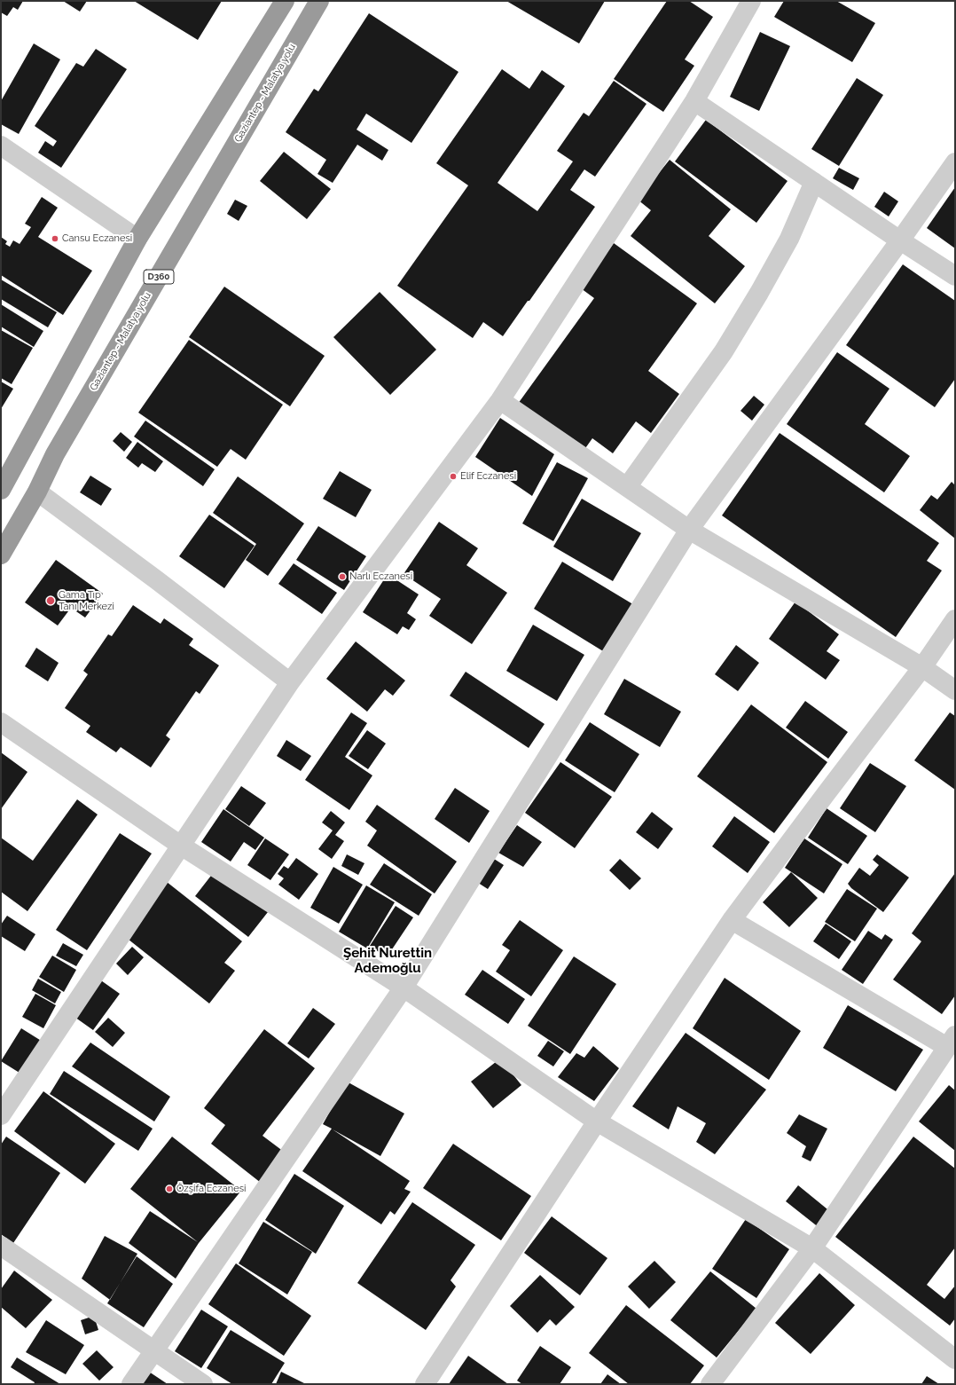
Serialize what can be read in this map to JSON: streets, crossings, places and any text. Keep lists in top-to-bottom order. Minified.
{"streets":{"highway":["Gaziantep - Malatya yolu","D360"]},"districts":["Şehit Nurettin Ademoğlu"],"places":["Cansu Eczanesi","Elif Eczanesi","Narlı Eczanesi","Gama Tıp Tanı Merkezi","Özşifa Eczanesi"]}
